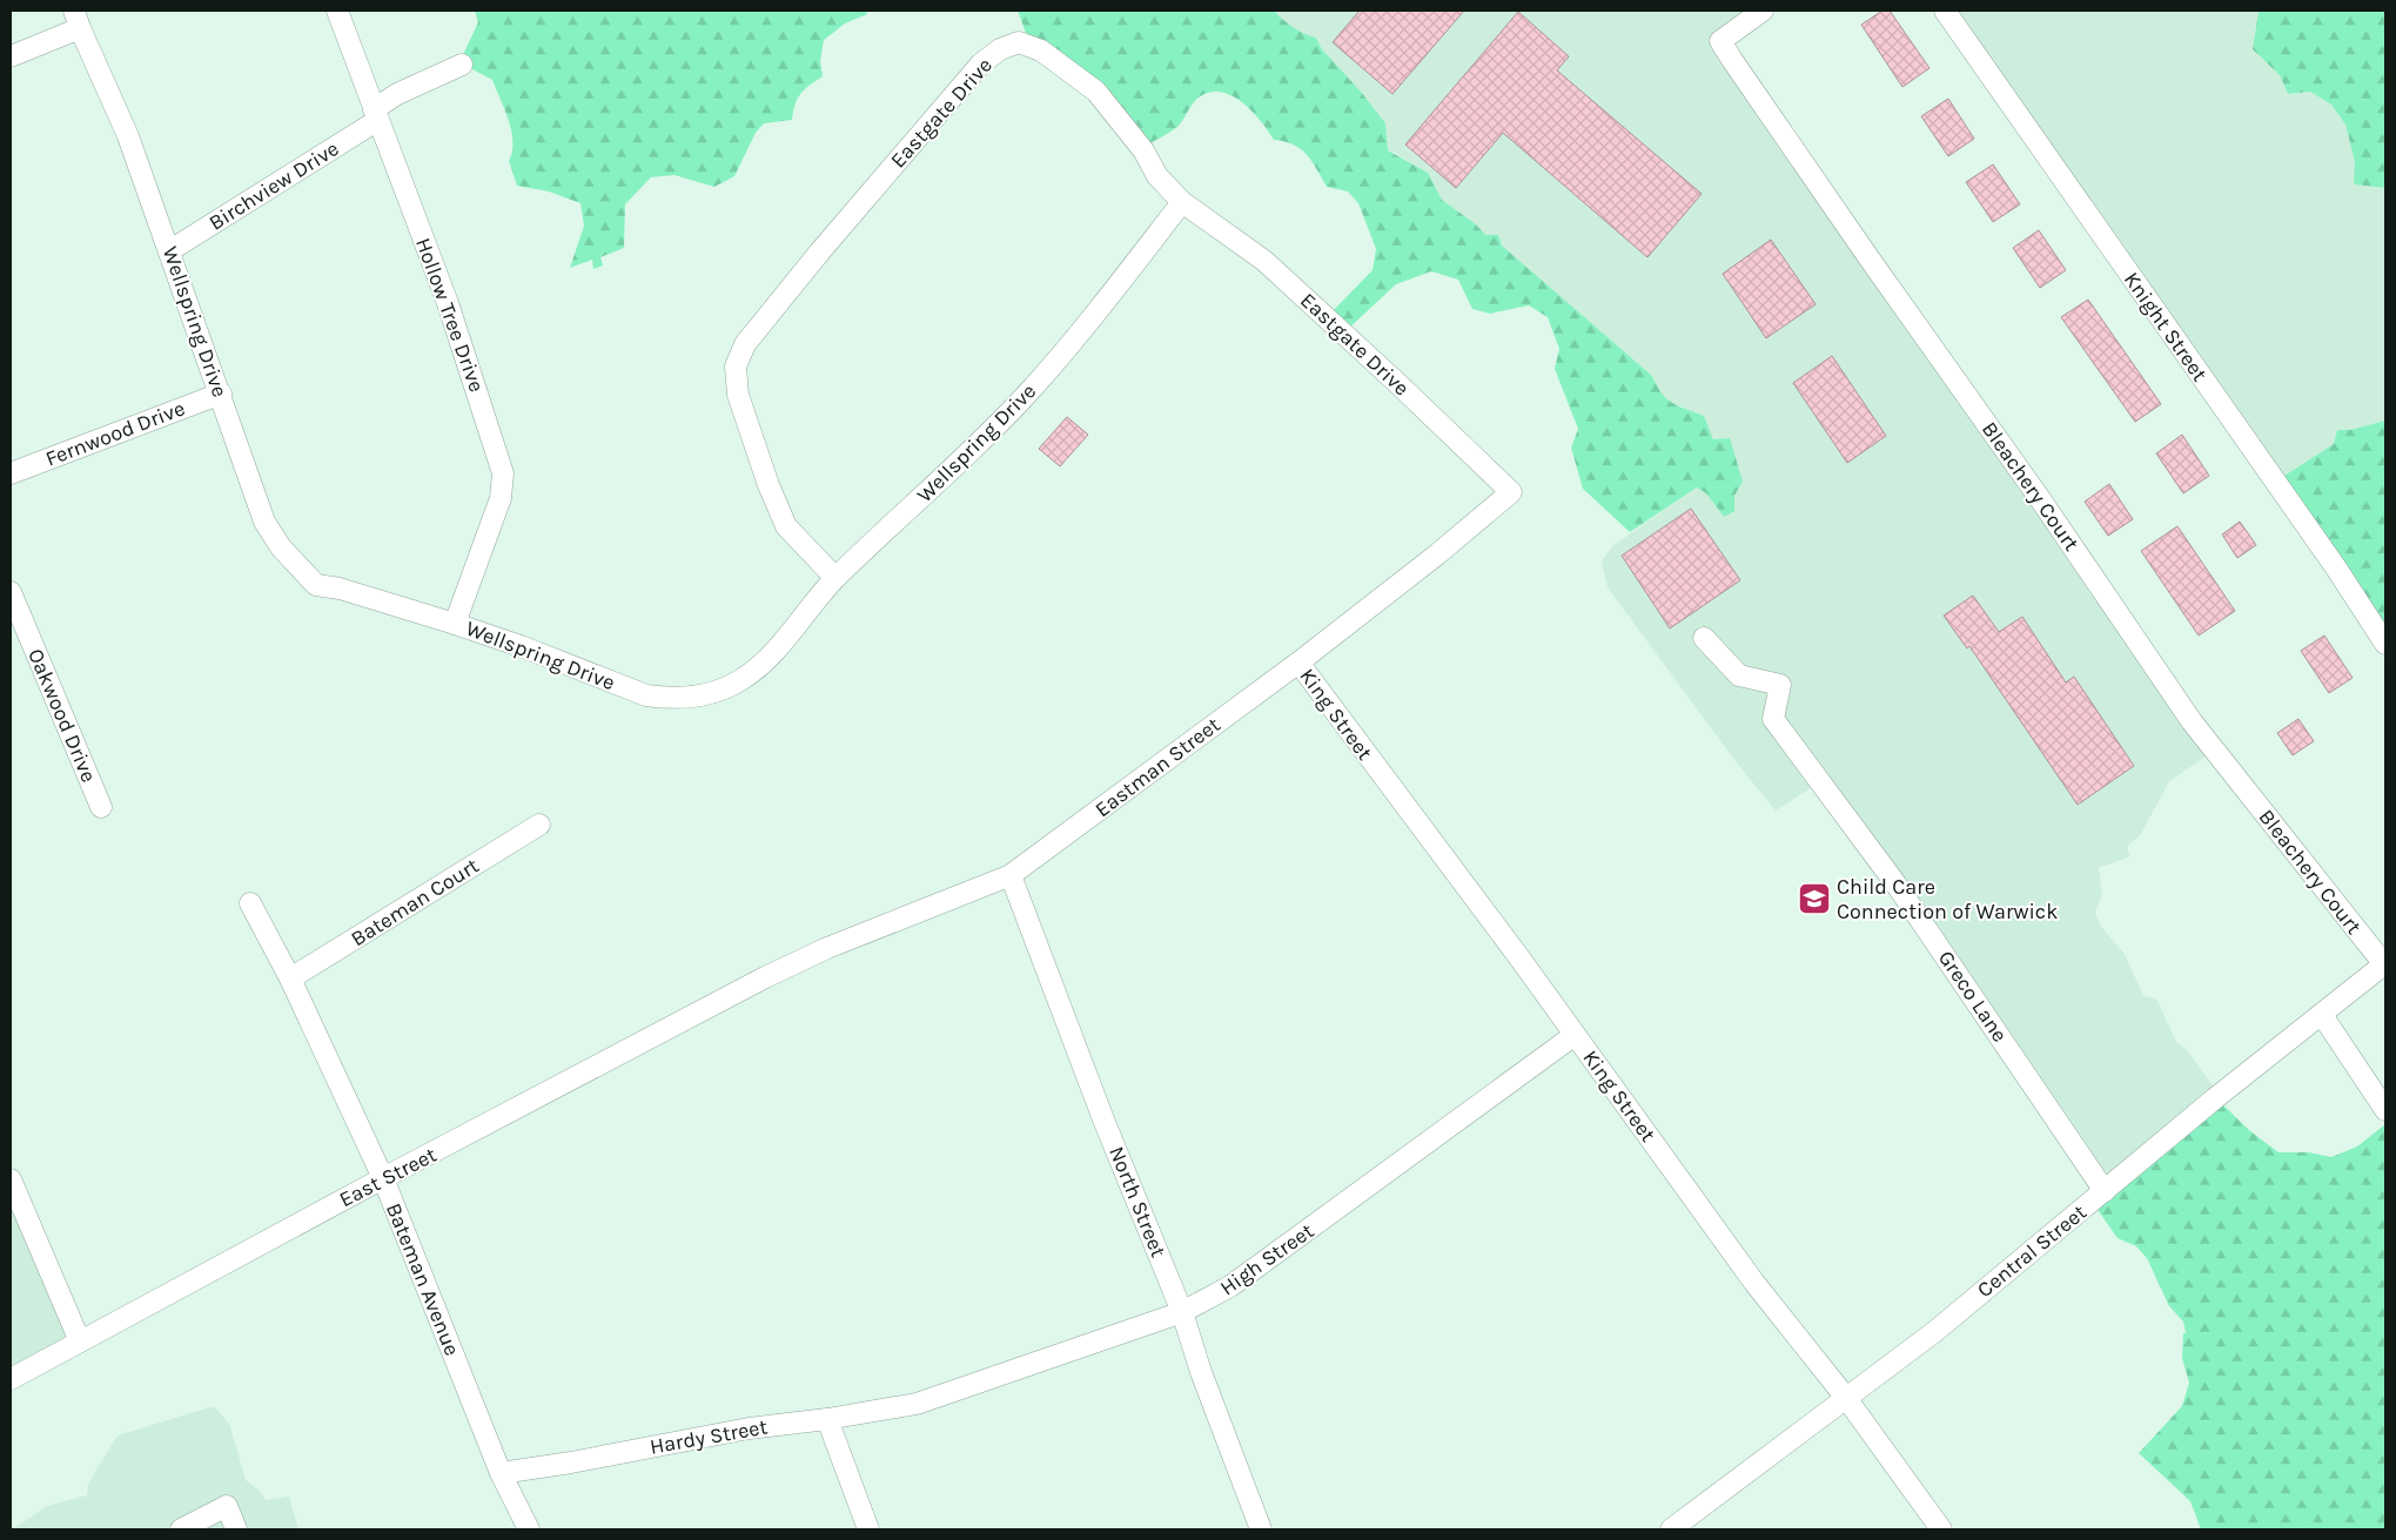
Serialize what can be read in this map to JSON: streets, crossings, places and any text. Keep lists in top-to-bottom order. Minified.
{"streets":{"street":["Eastgate Drive","Birchview Drive","Hollow Tree Drive","Wellspring Drive","Knight Street","Fernwood Drive","Bleachery Court","King Street","Oakwood Drive","Eastman Street","Bateman Court","Greco Lane","East Street","North Street","Central Street","High Street","Bateman Avenue","Hardy Street"]},"crossings":[["Eastgate Drive","Wellspring Drive"],["Eastgate Drive","Eastman Street"],["Birchview Drive","Hollow Tree Drive"],["Birchview Drive","Wellspring Drive"],["Hollow Tree Drive","Wellspring Drive"],["Wellspring Drive","Fernwood Drive"],["Bleachery Court","Central Street"],["King Street","Eastman Street"],["King Street","Central Street"],["King Street","High Street"],["Eastman Street","East Street"],["Eastman Street","North Street"],["Bateman Court","Bateman Avenue"],["Greco Lane","Central Street"],["East Street","Bateman Avenue"],["North Street","High Street"],["High Street","Hardy Street"],["Bateman Avenue","Hardy Street"]],"places":{"school or university":["Child Care Connection of Warwick"]}}
